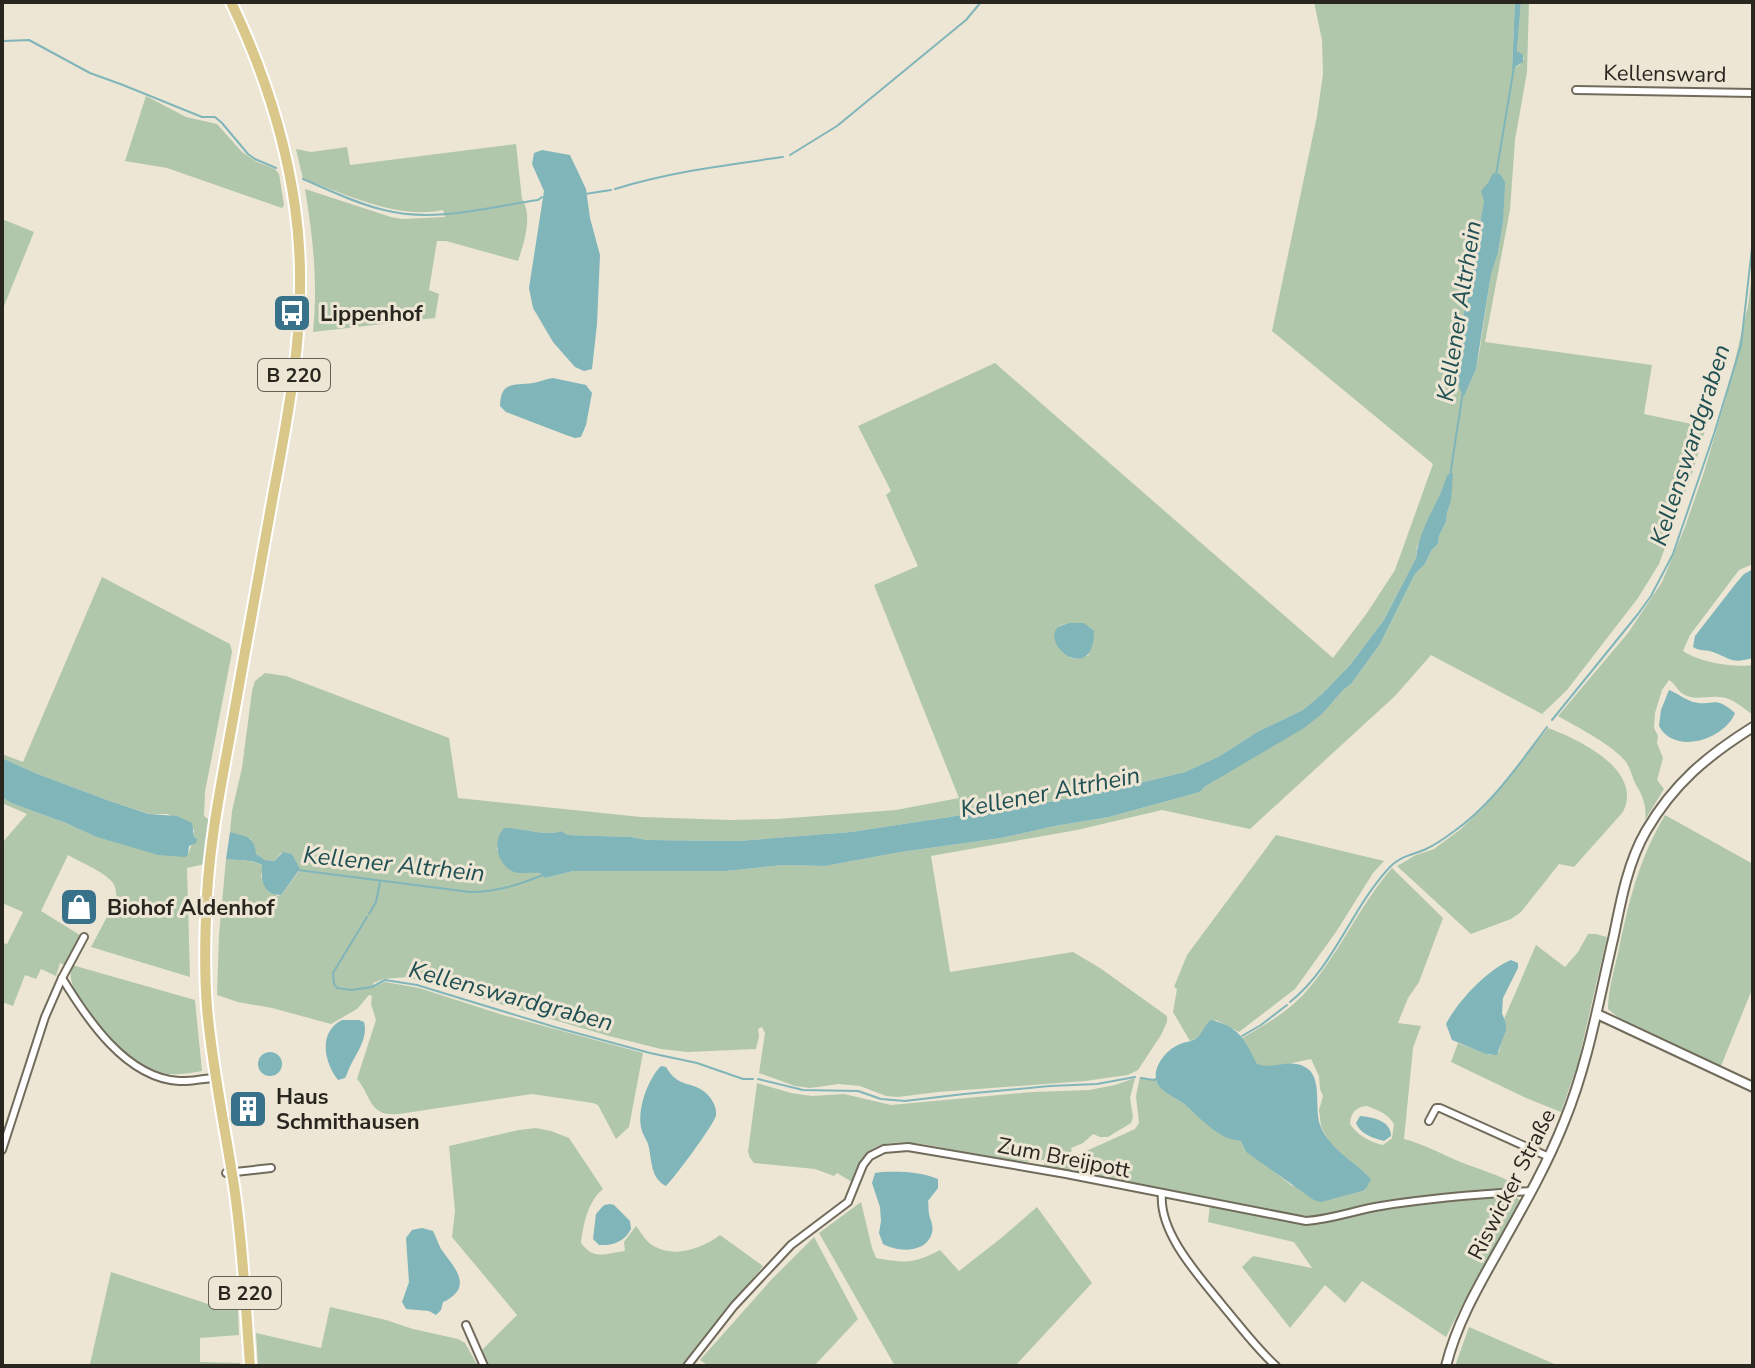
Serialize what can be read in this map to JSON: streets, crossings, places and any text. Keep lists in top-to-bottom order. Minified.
{"streets":{"main road":["B 220"],"street":["Kellensward","Zum Breijpott","Riswicker Straße"]},"crossings":[["Zum Breijpott","Riswicker Straße"]],"water":["Kellener Altrhein","Kellenswardgraben"],"places":{"bus stop":["Lippenhof"],"shop":["Biohof Aldenhof"],"building":["Haus Schmithausen"]}}
